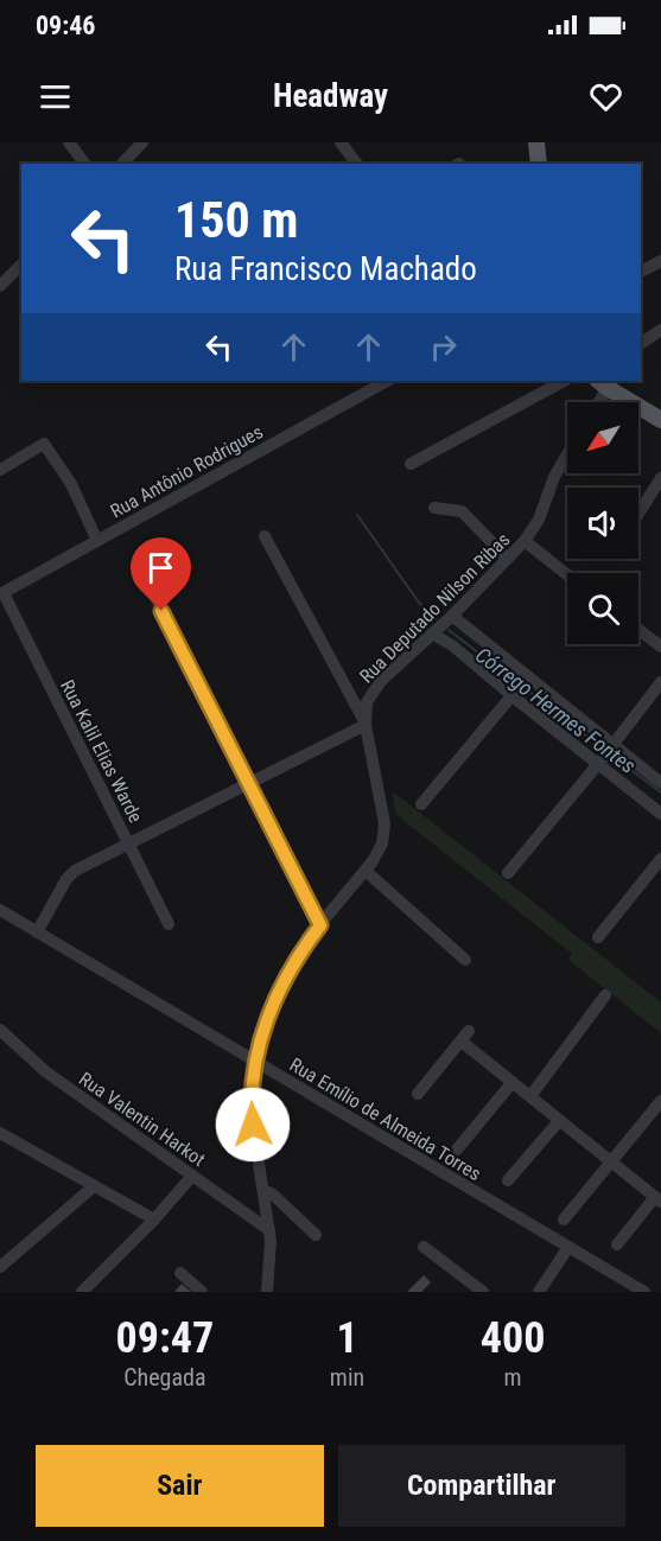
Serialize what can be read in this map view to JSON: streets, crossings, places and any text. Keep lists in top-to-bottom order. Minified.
{"streets":{"street":["Rua Antônio Rodrigues","Rua Deputado Nilson Ribas","Rua Kalil Elias Warde","Rua Valentin Harkot","Rua Emílio de Almeida Torres"]},"crossings":[["Rua Antônio Rodrigues","Rua Kalil Elias Warde"],["Rua Deputado Nilson Ribas","Rua Valentin Harkot"],["Rua Deputado Nilson Ribas","Rua Emílio de Almeida Torres"]],"water":["Córrego Hermes Fontes"],"north":"bottom left","page":{"status":"09:46","header":"Headway","turn":["150 m","Rua Francisco Machado"],"eta":["09:47","Chegada","1","min","400","m"],"buttons":["Sair","Compartilhar"]}}
